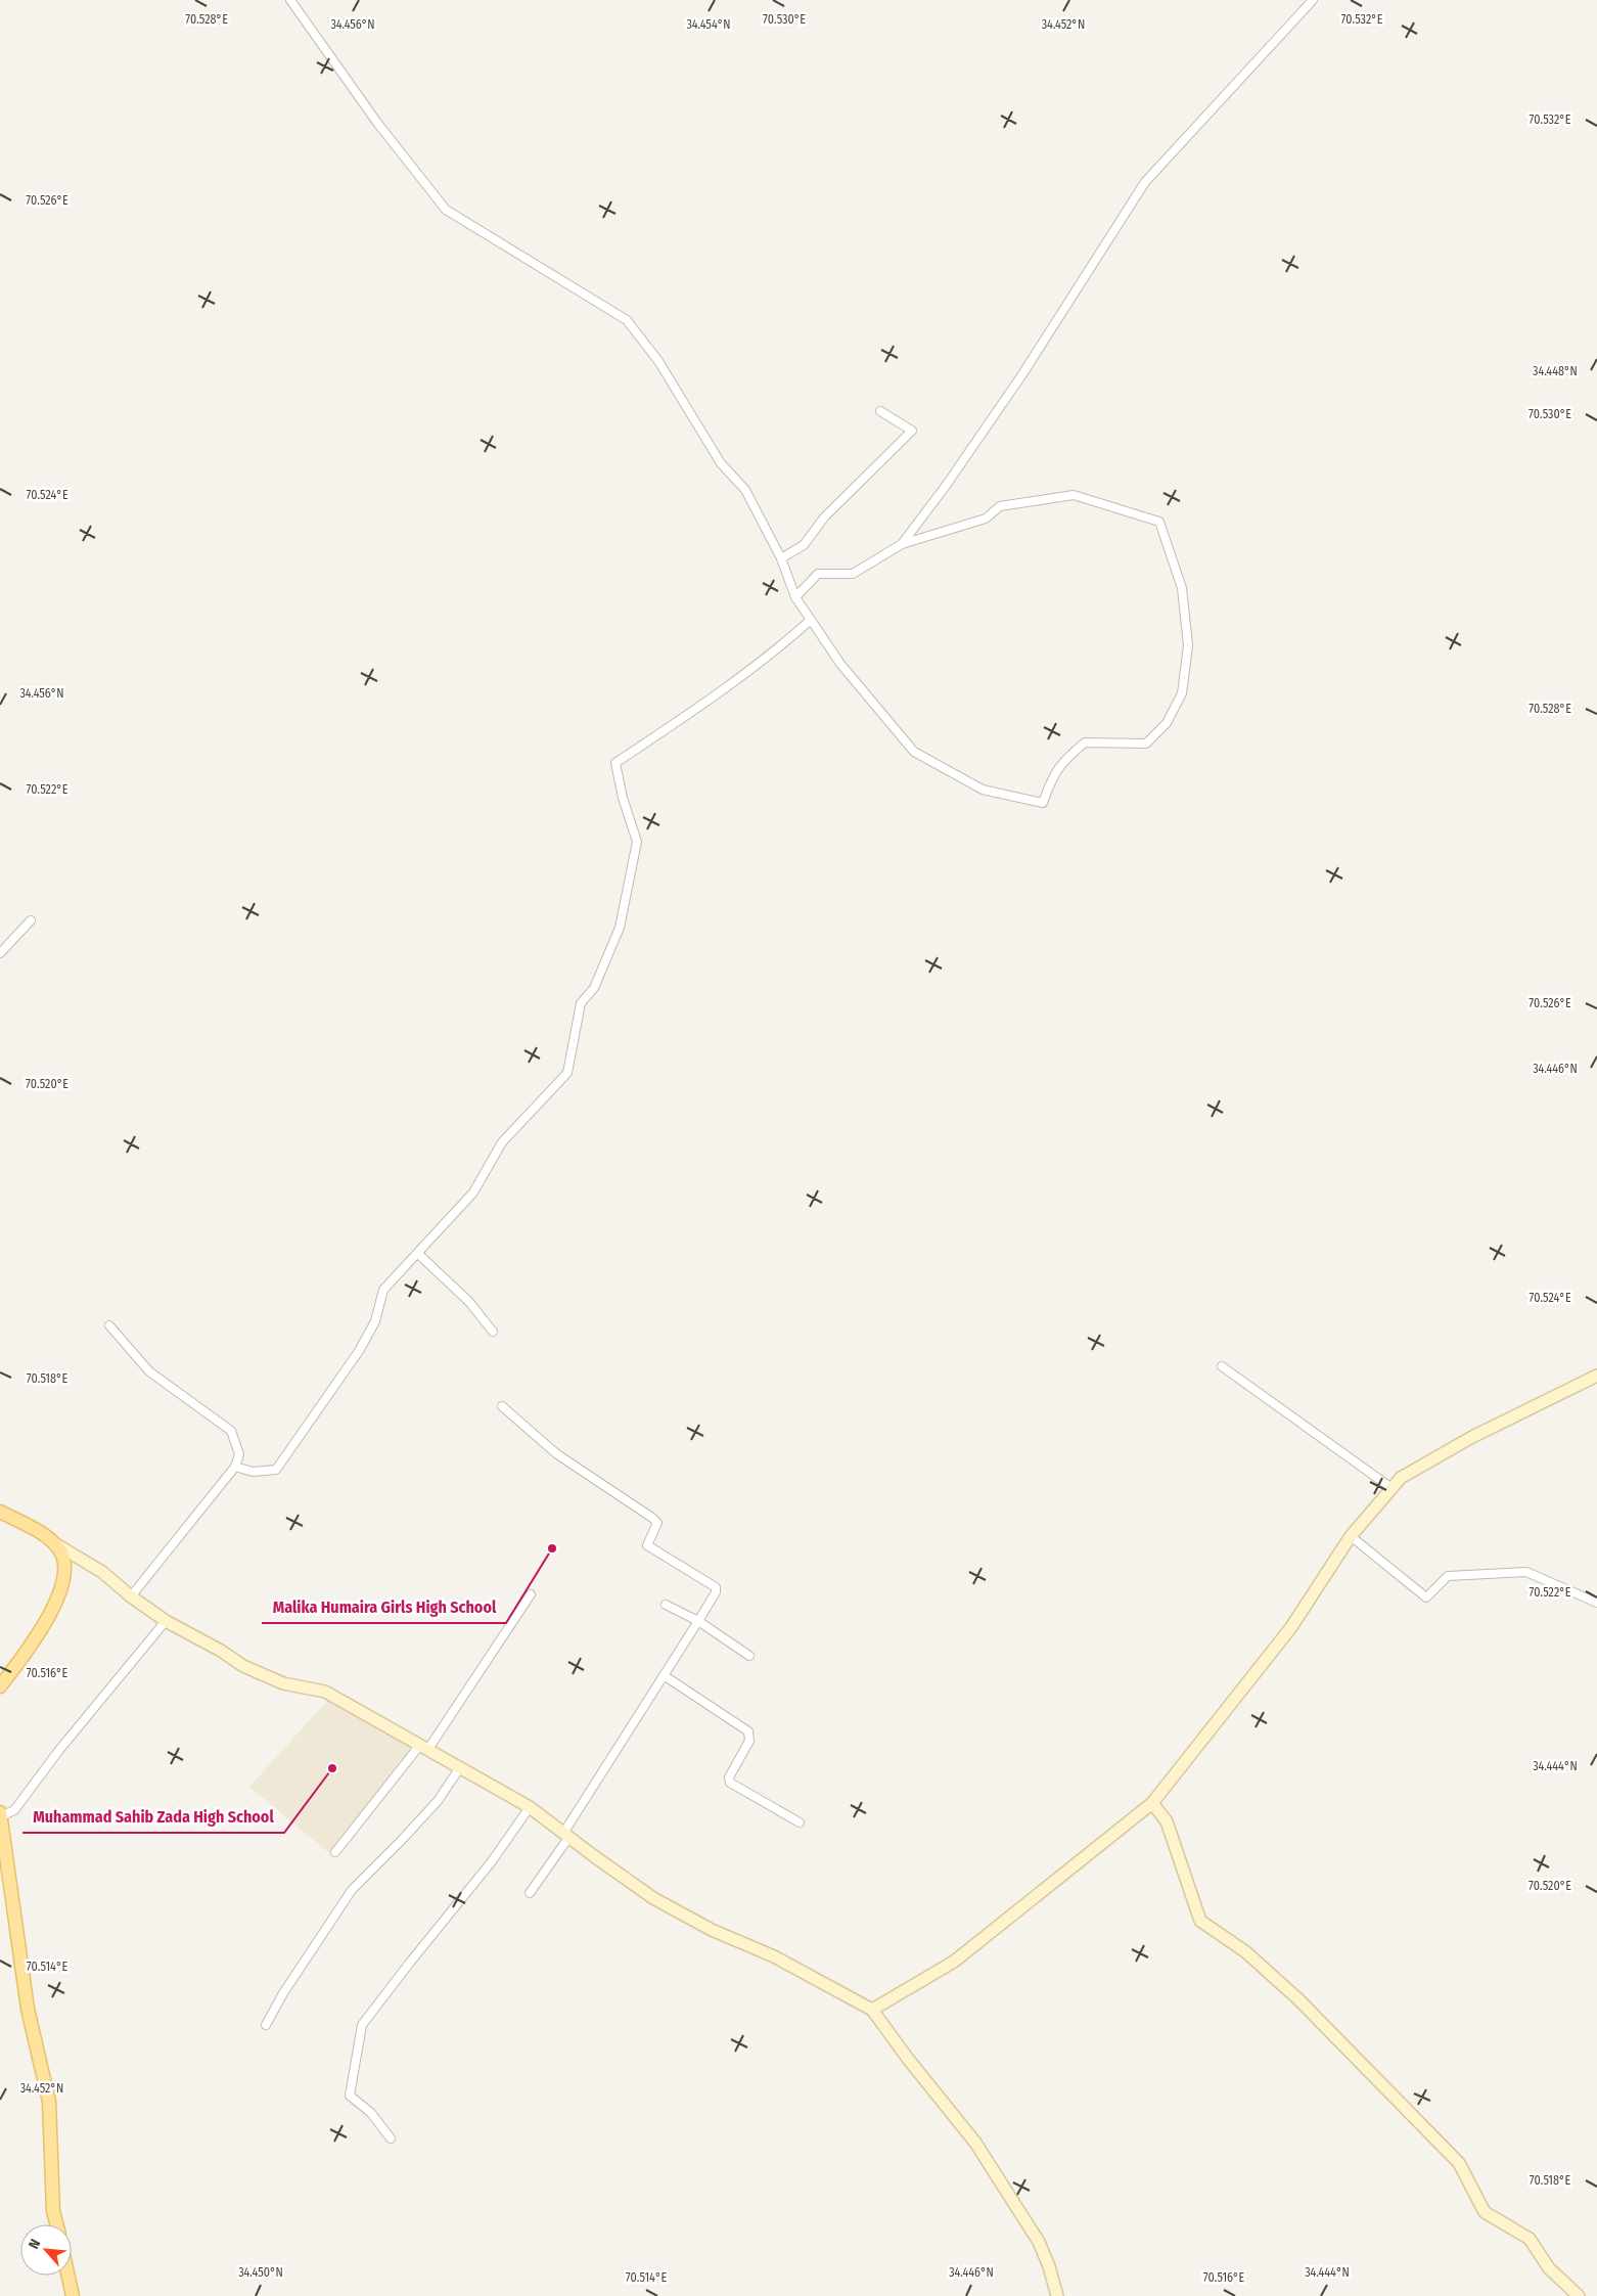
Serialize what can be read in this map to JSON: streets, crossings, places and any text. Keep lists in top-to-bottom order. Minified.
{"places":["Malika Humaira Girls High School","Muhammad Sahib Zada High School"],"north":"top left","coordinates":["70.528°E","70.530°E","70.532°E","34.456°N","34.454°N","34.452°N","70.526°E","34.448°N","70.524°E","70.522°E","34.446°N","70.520°E","70.518°E","70.516°E","34.444°N","70.514°E","34.450°N"]}
